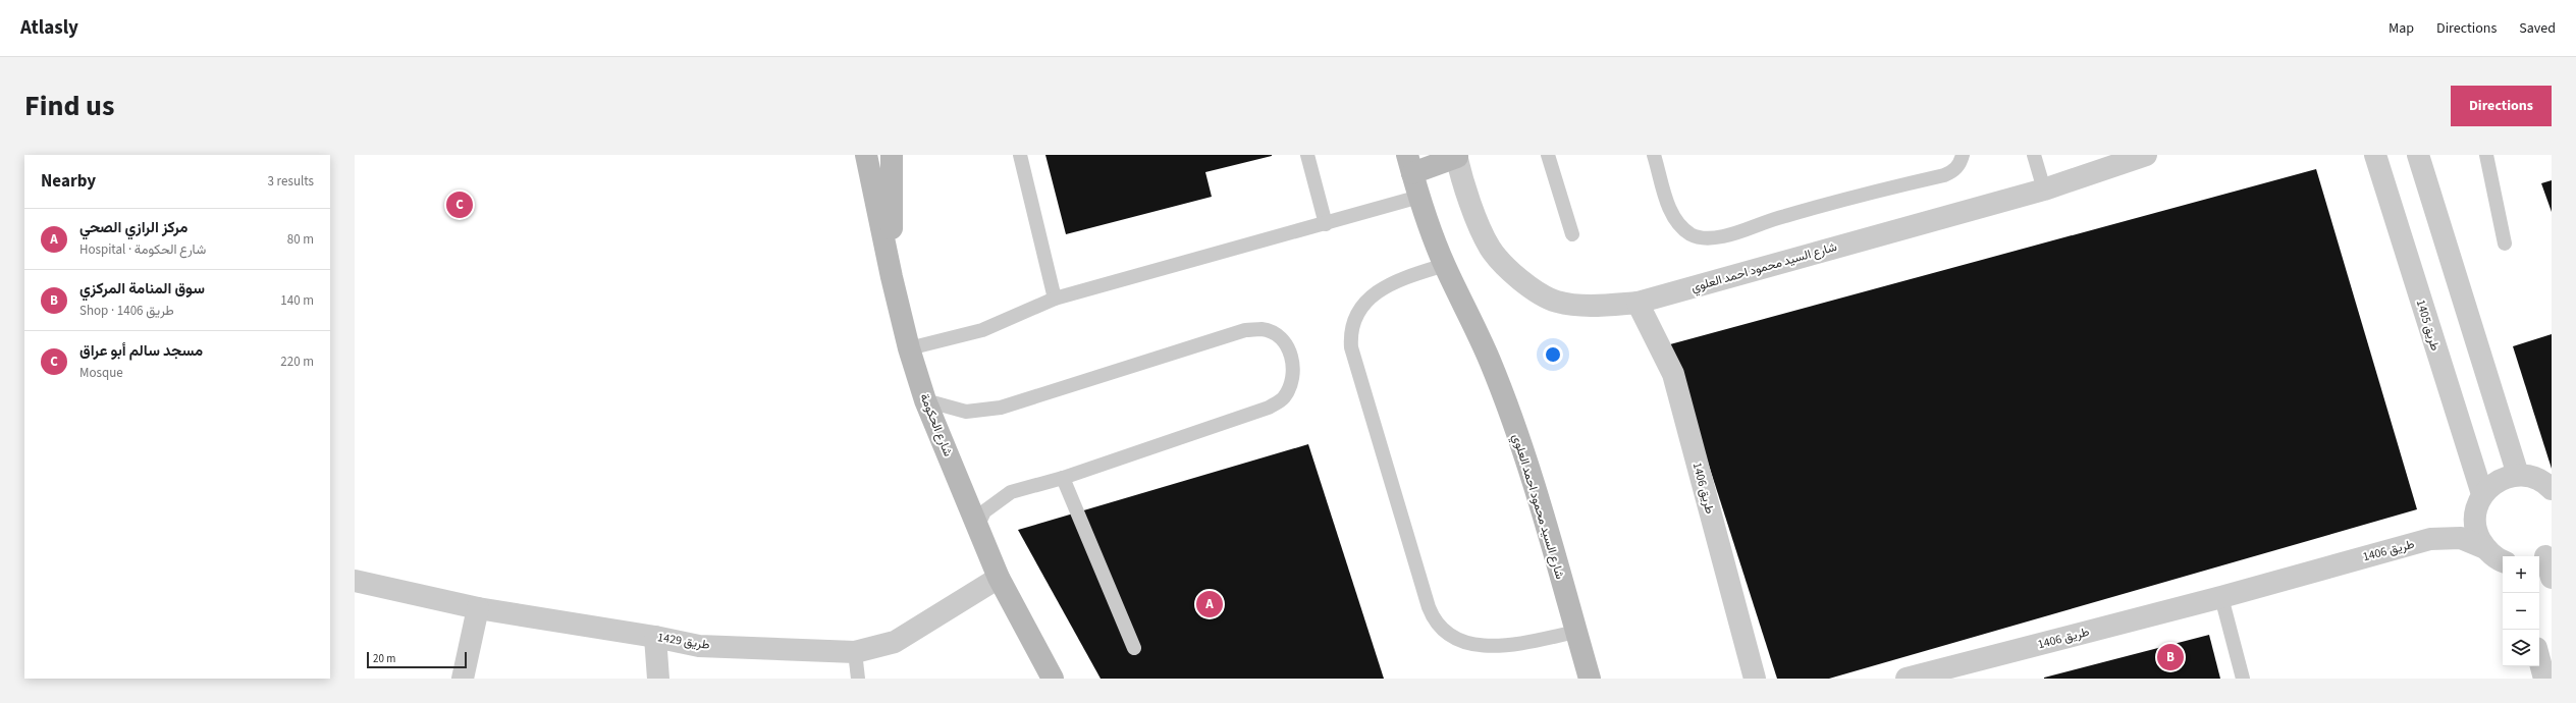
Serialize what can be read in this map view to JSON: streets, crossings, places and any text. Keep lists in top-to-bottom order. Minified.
{"streets":{"street":["شارع السيد محمود احمد العلوي","طريق 1405","شارع الحكومة","طريق 1406","طريق 1429"]},"crossings":[["شارع السيد محمود احمد العلوي","طريق 1406"],["شارع الحكومة","طريق 1429"]],"scale_bar":"20 m","page":{"header":"Atlasly","nav":["Map","Directions","Saved"],"title":"Find us","buttons":"Directions","heading":["Nearby","3 results"],"pins":["C","A","B"],"list":[{"mark":"A","name":"مركز الرازي الصحي","note":"Hospital · شارع الحكومة","value":"80 m"},{"mark":"B","name":"سوق المنامة المركزي","note":"Shop · طريق 1406","value":"140 m"},{"mark":"C","name":"مسجد سالم أبو عراق","note":"Mosque","value":"220 m"}],"map_buttons":["+","−"],"scale":"20 m"}}
